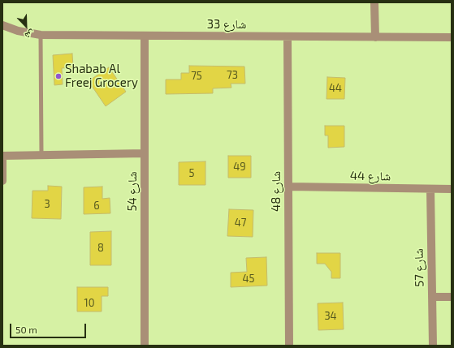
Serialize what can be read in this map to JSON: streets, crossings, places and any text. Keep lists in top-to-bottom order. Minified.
{"streets":{"street":["شارع 33","شارع 44","شارع 54","شارع 48","شارع 57"]},"crossings":[["شارع 33","شارع 54"],["شارع 33","شارع 48"],["شارع 44","شارع 48"],["شارع 44","شارع 57"]],"places":["Shabab Al Freej Grocery"],"house_numbers":["73","75","44","49","5","3","6","47","8","45","10","34"],"scale_bar":"50 m","north":"bottom right"}
